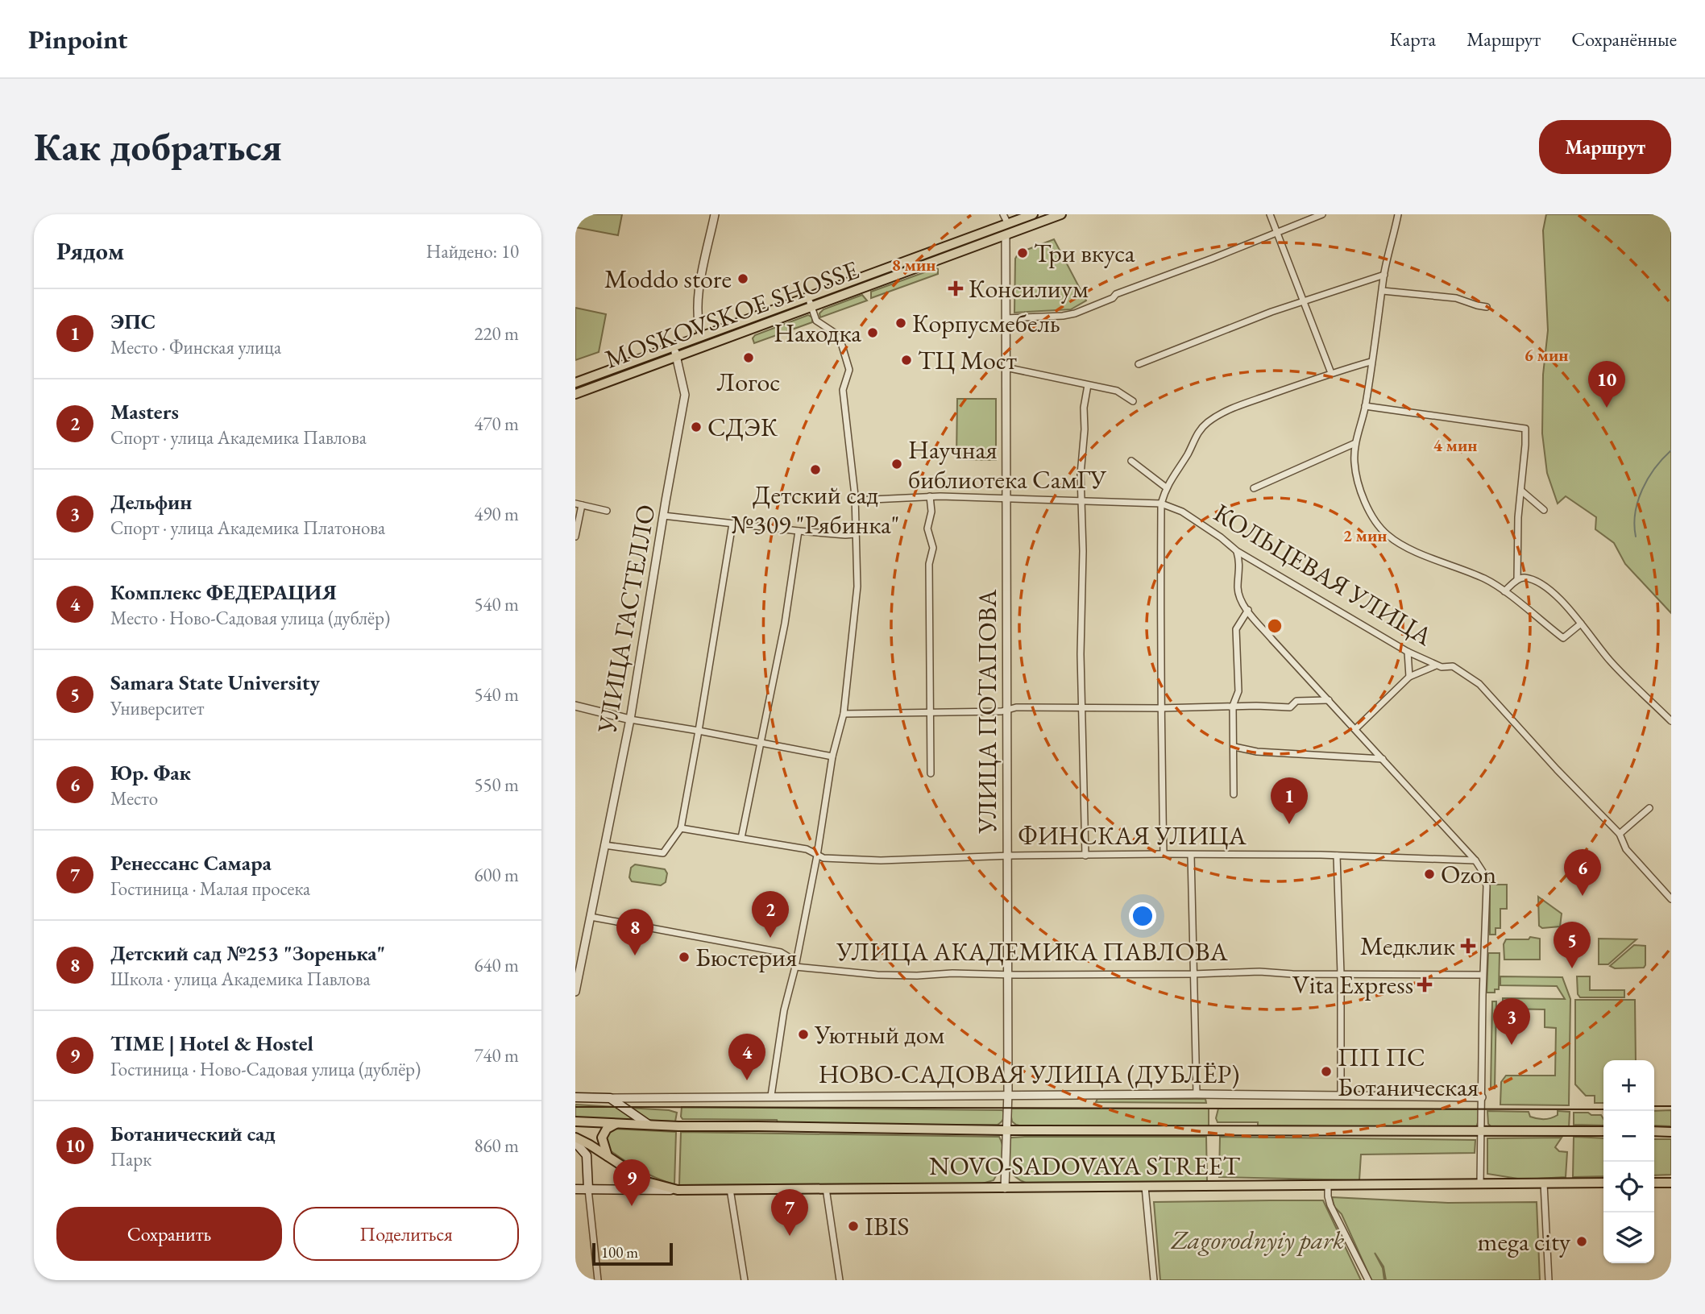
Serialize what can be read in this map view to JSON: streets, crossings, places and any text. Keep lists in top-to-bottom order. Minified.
{"streets":{"main road":["MOSKOVSKOE SHOSSE","НОВО-САДОВАЯ УЛИЦА (ДУБЛЁР)","NOVO-SADOVAYA STREET"],"street":["КОЛЬЦЕВАЯ УЛИЦА","УЛИЦА ГАСТЕЛЛО","УЛИЦА ПОТАПОВА","ФИНСКАЯ УЛИЦА","УЛИЦА АКАДЕМИКА ПАВЛОВА"]},"crossings":[["MOSKOVSKOE SHOSSE","УЛИЦА ГАСТЕЛЛО"],["MOSKOVSKOE SHOSSE","УЛИЦА ПОТАПОВА"],["КОЛЬЦЕВАЯ УЛИЦА","УЛИЦА ПОТАПОВА"],["УЛИЦА ПОТАПОВА","ФИНСКАЯ УЛИЦА"],["УЛИЦА ПОТАПОВА","УЛИЦА АКАДЕМИКА ПАВЛОВА"],["УЛИЦА ПОТАПОВА","НОВО-САДОВАЯ УЛИЦА (ДУБЛЁР)"],["УЛИЦА ПОТАПОВА","NOVO-SADOVAYA STREET"]],"parks":["Zagorodnyiy park"],"places":{"other":["Три вкуса","Moddo store","Корпусмебель","Находка","Логос","ТЦ Мост","СДЭК","Научная библиотека СамГУ","Детский сад №309 \"Рябинка\"","Ozon","Бюстерия","Уютный дом","ПП ПС Ботаническая","IBIS","mega city"],"health":["Консилиум","Медклик","Vita Express"]},"scale_bar":"100 m","page":{"header":"Pinpoint","nav":["Карта","Маршрут","Сохранённые"],"buttons":["Маршрут",["Сохранить","Поделиться"]],"title":"Как добраться","heading":["Рядом","Найдено: 10"],"list":[{"mark":"1","name":"ЭПС","note":"Место · Финская улица","value":"220 m"},{"mark":"2","name":"Masters","note":"Спорт · улица Академика Павлова","value":"470 m"},{"mark":"3","name":"Дельфин","note":"Спорт · улица Академика Платонова","value":"490 m"},{"mark":"4","name":"Комплекс ФЕДЕРАЦИЯ","note":"Место · Ново-Садовая улица (дублёр)","value":"540 m"},{"mark":"5","name":"Samara State University","note":"Университет","value":"540 m"},{"mark":"6","name":"Юр. Фак","note":"Место","value":"550 m"},{"mark":"7","name":"Ренессанс Самара","note":"Гостиница · Малая просека","value":"600 m"},{"mark":"8","name":"Детский сад №253 \"Зоренька\"","note":"Школа · улица Академика Павлова","value":"640 m"},{"mark":"9","name":"TIME | Hotel & Hostel","note":"Гостиница · Ново-Садовая улица (дублёр)","value":"740 m"},{"mark":"10","name":"Ботанический сад","note":"Парк","value":"860 m"}],"pins":["10","1","6","2","8","5","3","4","9","7"],"map_buttons":["+","−"],"scale":"100 m"},"rings":["8 мин","6 мин","4 мин","2 мин"]}
